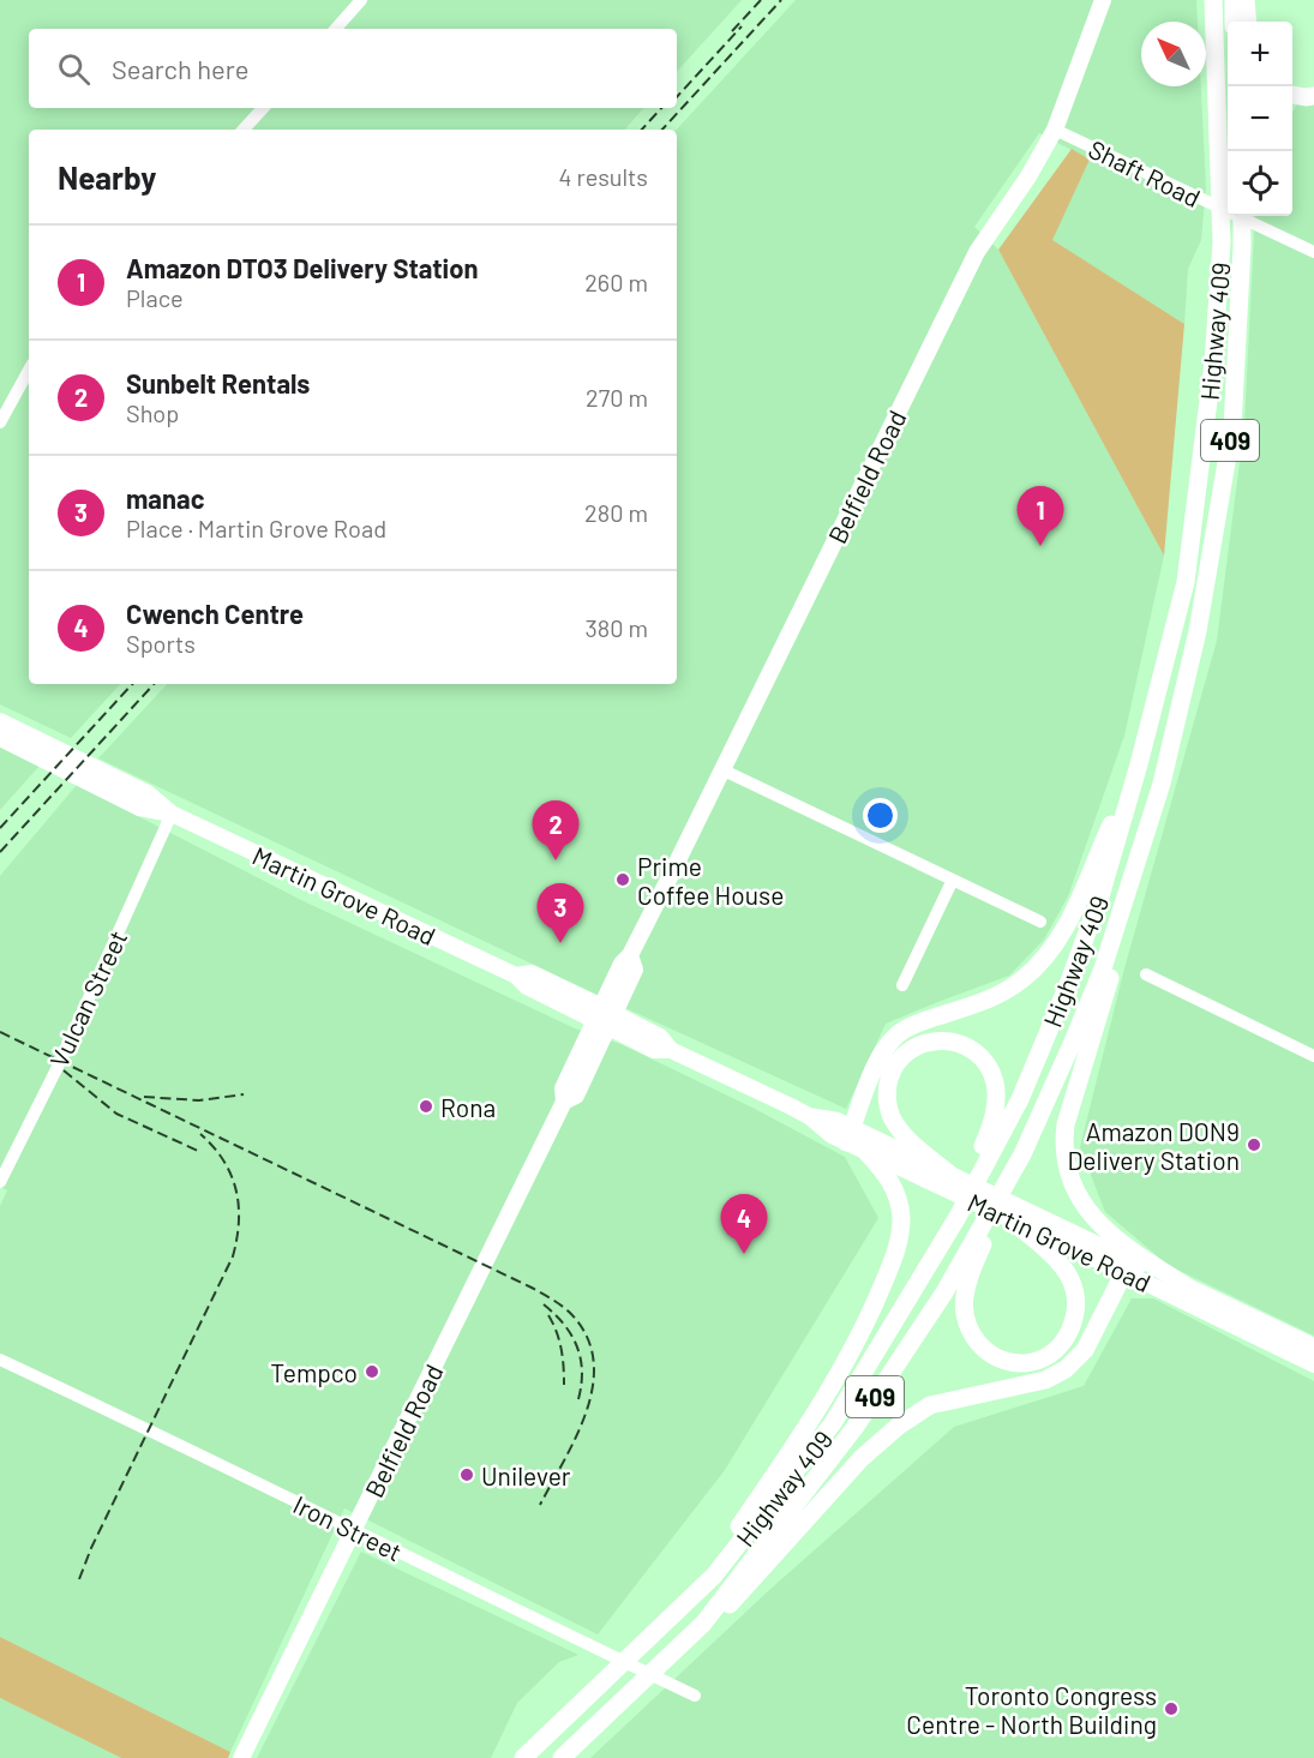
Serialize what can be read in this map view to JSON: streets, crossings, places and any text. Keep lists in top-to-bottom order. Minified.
{"streets":{"highway":["Highway 409","409"],"main road":["Belfield Road","Martin Grove Road"],"street":["Shaft Road","Vulcan Street","Iron Street"]},"crossings":[["Shaft Road","Belfield Road"],["Belfield Road","Martin Grove Road"],["Belfield Road","Iron Street"],["Martin Grove Road","Vulcan Street"]],"places":["Prime Coffee House","Rona","Amazon DON9 Delivery Station","Tempco","Unilever","Toronto Congress Centre - North Building"],"north":"top left","page":{"map_buttons":["+","−"],"search":"Search here","heading":["Nearby","4 results"],"list":[{"mark":"1","name":"Amazon DTO3 Delivery Station","note":"Place","value":"260 m"},{"mark":"2","name":"Sunbelt Rentals","note":"Shop","value":"270 m"},{"mark":"3","name":"manac","note":"Place · Martin Grove Road","value":"280 m"},{"mark":"4","name":"Cwench Centre","note":"Sports","value":"380 m"}],"pins":["1","2","3","4"]}}
